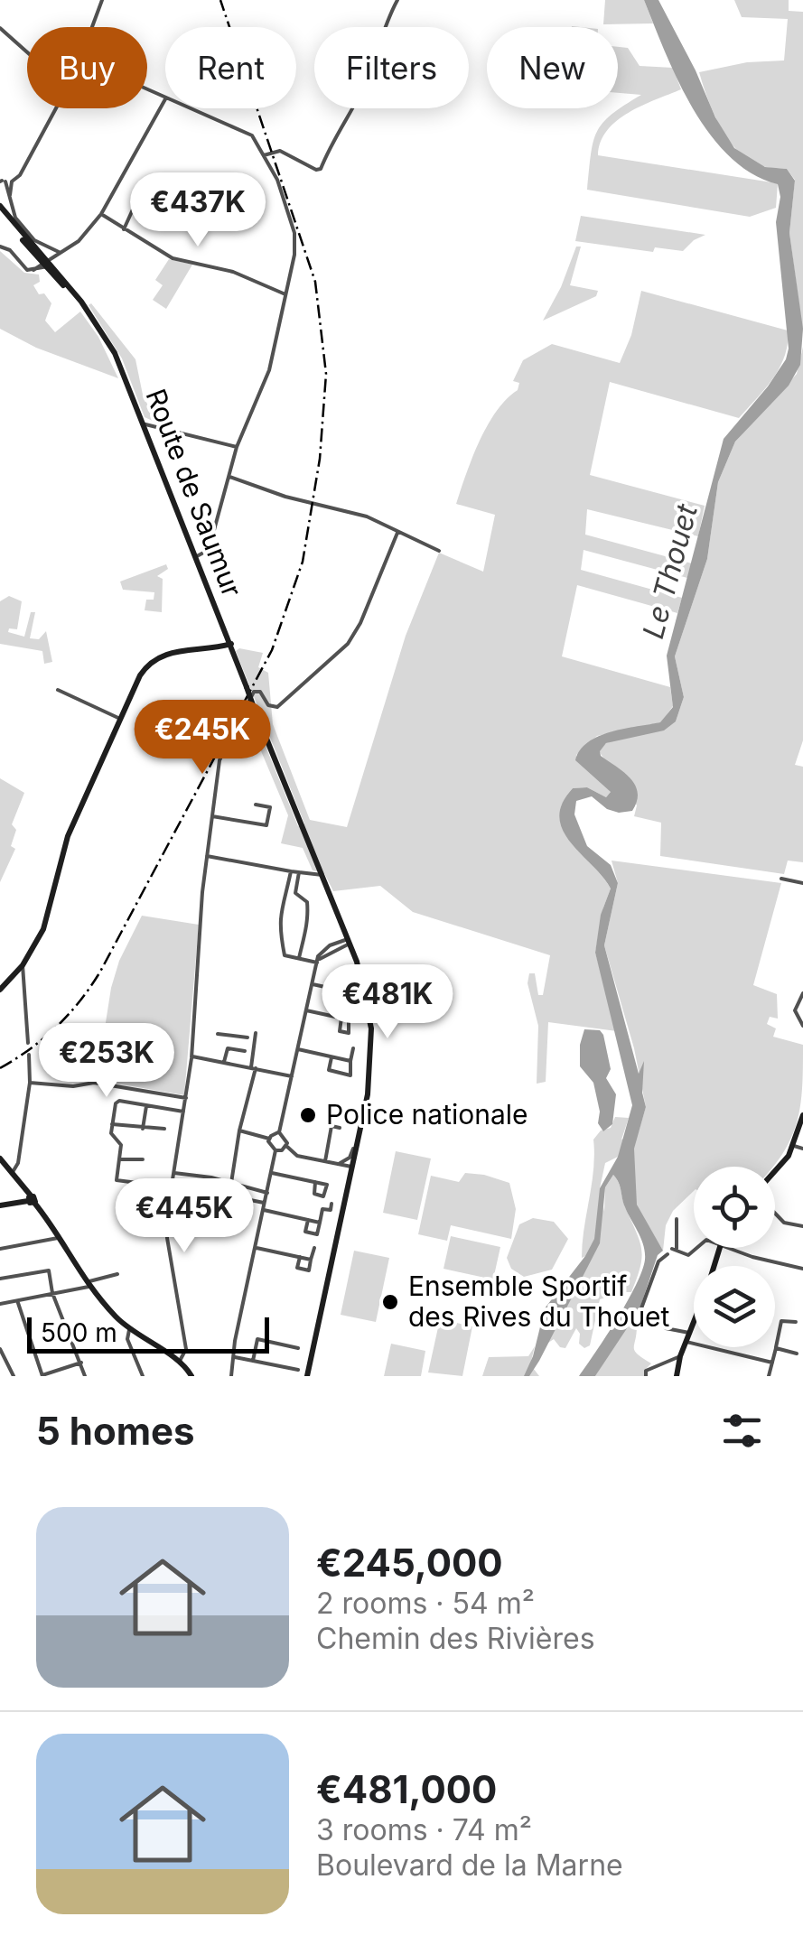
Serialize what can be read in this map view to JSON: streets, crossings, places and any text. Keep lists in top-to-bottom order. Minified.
{"streets":{"main road":["Route de Saumur"]},"water":["Le Thouet"],"places":["Police nationale","Ensemble Sportif des Rives du Thouet"],"scale_bar":"500 m","page":{"chip":["Buy","Rent","Filters","New"],"price":["€437K","€245K","€481K","€253K","€445K"],"scale":"500 m","heading":"5 homes","list":[{"name":"€245,000","note":"2 rooms · 54 m² · Chemin des Rivières"},{"name":"€481,000","note":"3 rooms · 74 m² · Boulevard de la Marne"}]}}
